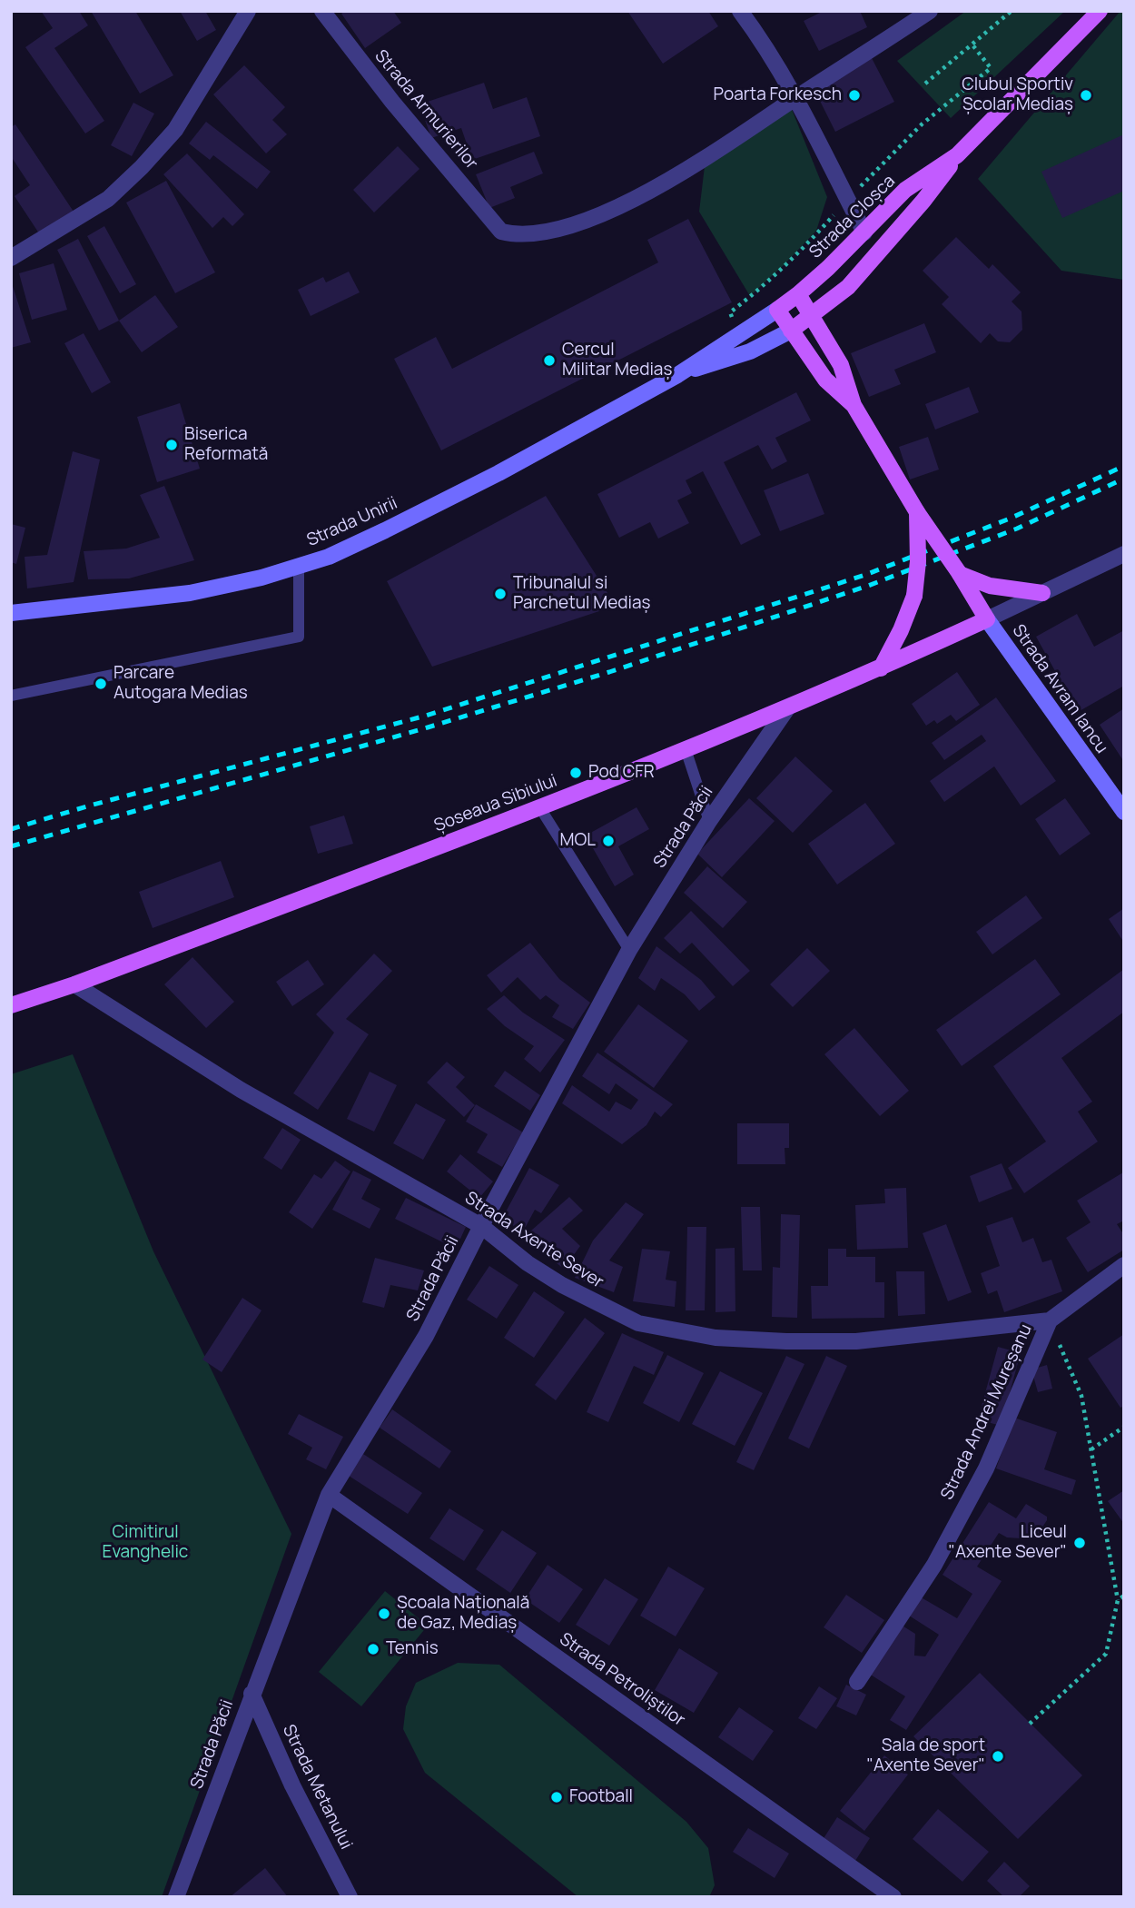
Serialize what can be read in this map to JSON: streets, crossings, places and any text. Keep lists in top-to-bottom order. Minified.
{"streets":{"main road":["Strada Cloșca","Strada Unirii","Strada Avram Iancu","Șoseaua Sibiului"],"street":["Strada Armurierilor","Strada Păcii","Strada Axente Sever","Strada Andrei Mureșanu","Strada Petroliștilor","Strada Metanului"]},"crossings":[["Strada Cloșca","Strada Unirii"],["Strada Avram Iancu","Șoseaua Sibiului"],["Șoseaua Sibiului","Strada Păcii"],["Șoseaua Sibiului","Strada Axente Sever"],["Strada Păcii","Strada Axente Sever"],["Strada Păcii","Strada Petroliștilor"],["Strada Păcii","Strada Metanului"],["Strada Axente Sever","Strada Andrei Mureșanu"]],"parks":["Cimitirul Evanghelic"],"places":["Poarta Forkesch","Clubul Sportiv Școlar Mediaș","Cercul Militar Mediaș","Biserica Reformată","Tribunalul si Parchetul Mediaș","Parcare Autogara Medias","Pod CFR","MOL","Liceul \"Axente Sever\"","Școala Națională de Gaz, Mediaș","Tennis","Sala de sport \"Axente Sever\"","Football"]}
